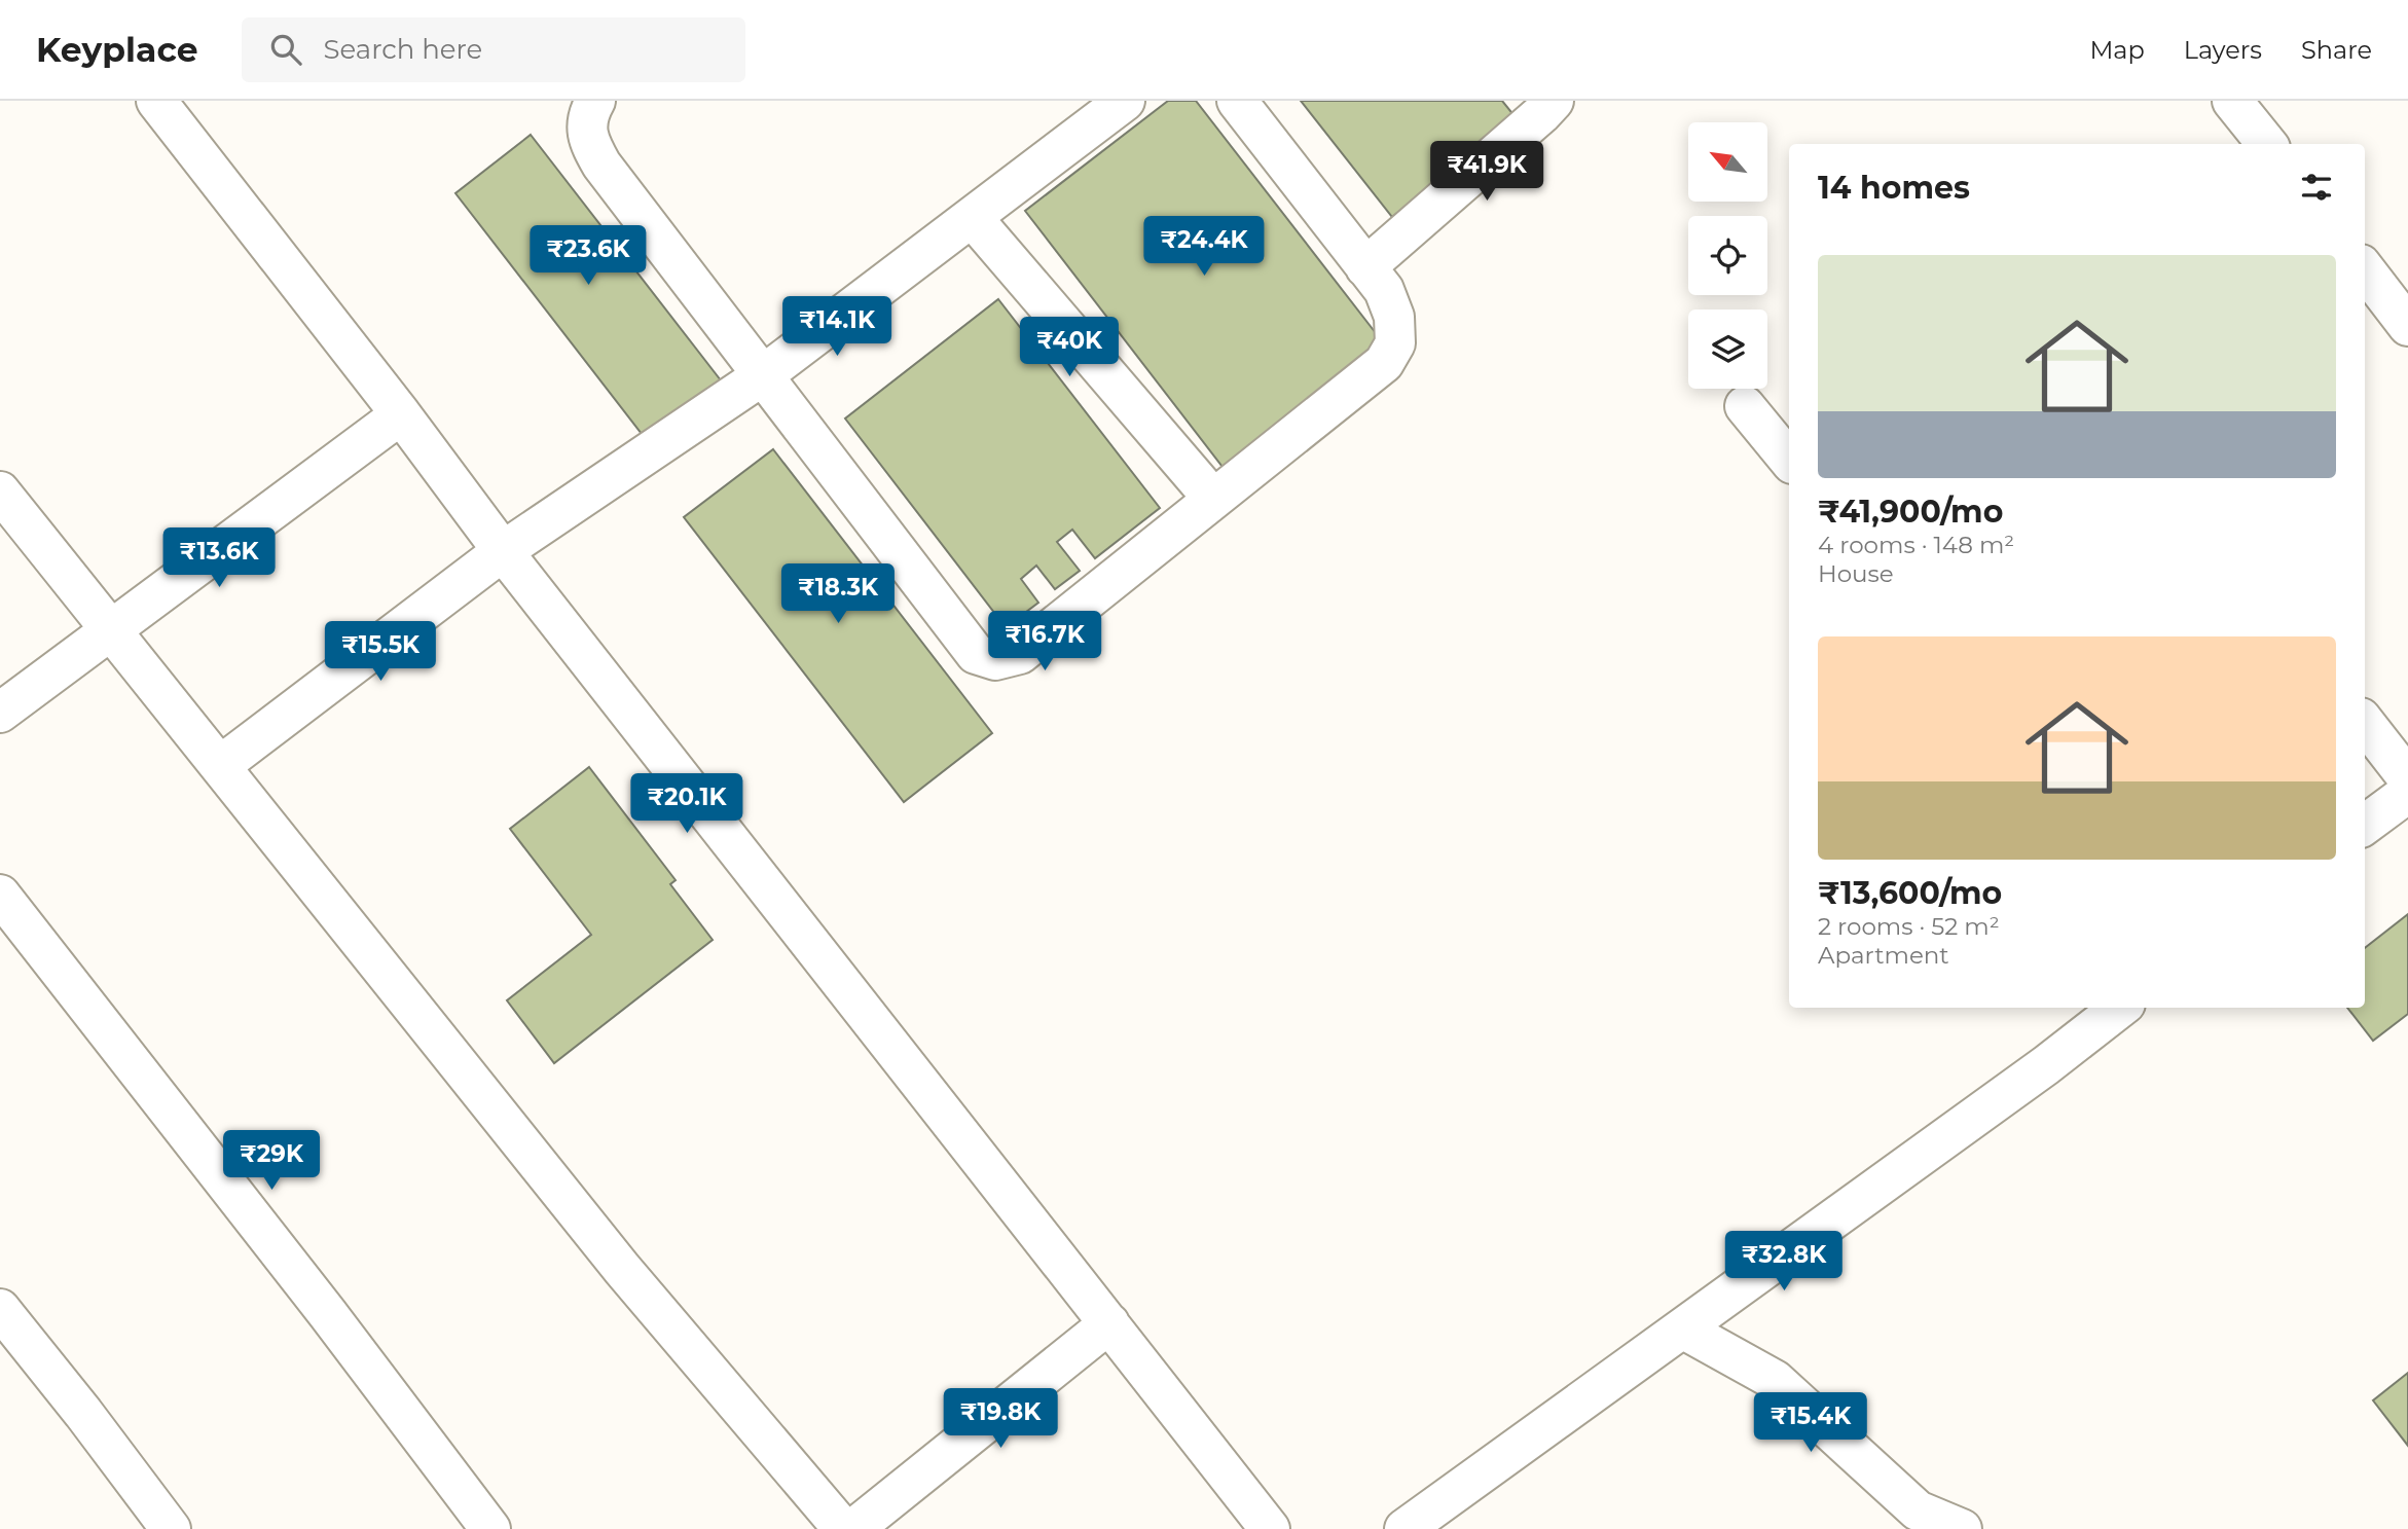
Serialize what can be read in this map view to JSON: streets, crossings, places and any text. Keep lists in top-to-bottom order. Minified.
{"north":"top left","page":{"header":"Keyplace","search":"Search here","nav":["Map","Layers","Share"],"price":["₹41.9K","₹24.4K","₹23.6K","₹14.1K","₹40K","₹13.6K","₹18.3K","₹16.7K","₹15.5K","₹20.1K","₹29K","₹32.8K","₹19.8K","₹15.4K"],"heading":"14 homes","list":[{"name":"₹41,900/mo","note":"4 rooms · 148 m² · House"},{"name":"₹13,600/mo","note":"2 rooms · 52 m² · Apartment"}]}}
